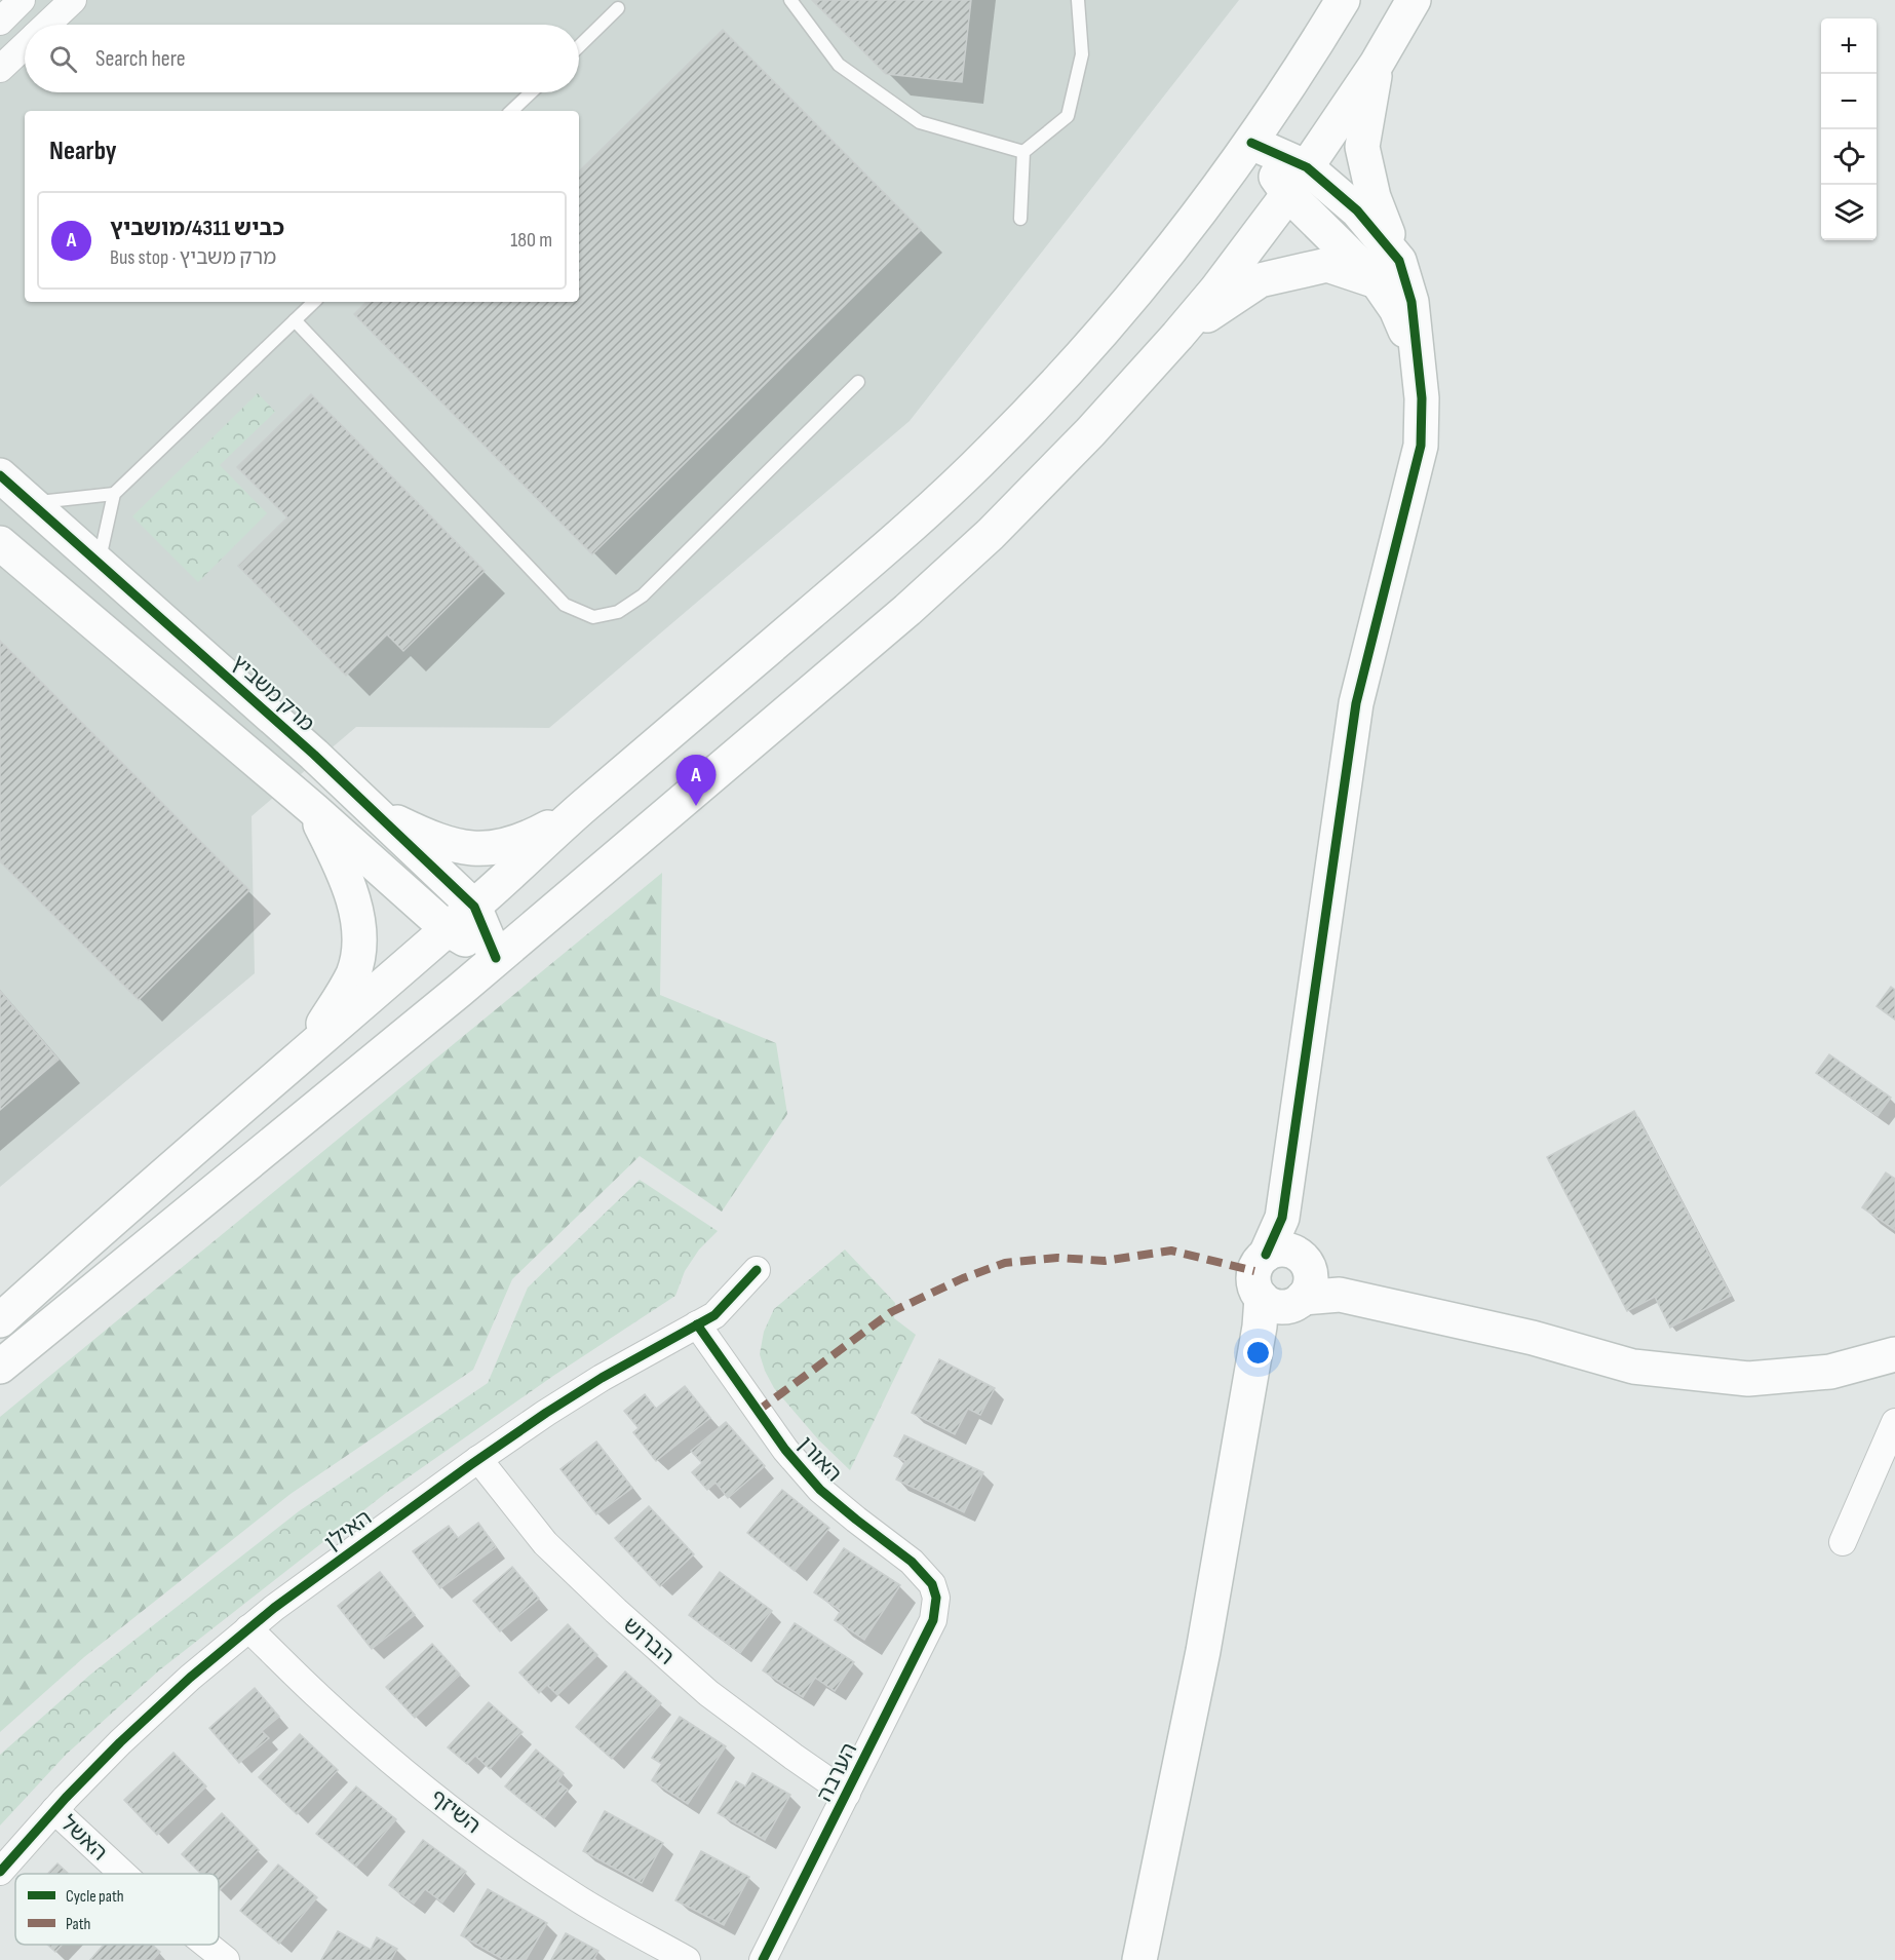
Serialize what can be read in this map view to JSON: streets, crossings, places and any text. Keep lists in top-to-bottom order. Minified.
{"streets":{"main road":["מרק משביץ"],"street":["האורן","האילן","הברוש","הערבה","השיזף","האשל"]},"crossings":[["האורן","האילן"],["האורן","הערבה"],["האילן","הברוש"],["האילן","השיזף"],["האילן","האשל"],["הברוש","הערבה"]],"legend":["Cycle path","Path"],"page":{"map_buttons":["+","−"],"search":"Search here","heading":"Nearby","list":[{"mark":"A","name":"כביש 4311/מושביץ","note":"Bus stop · מרק משביץ","value":"180 m"}],"pins":"A"}}
